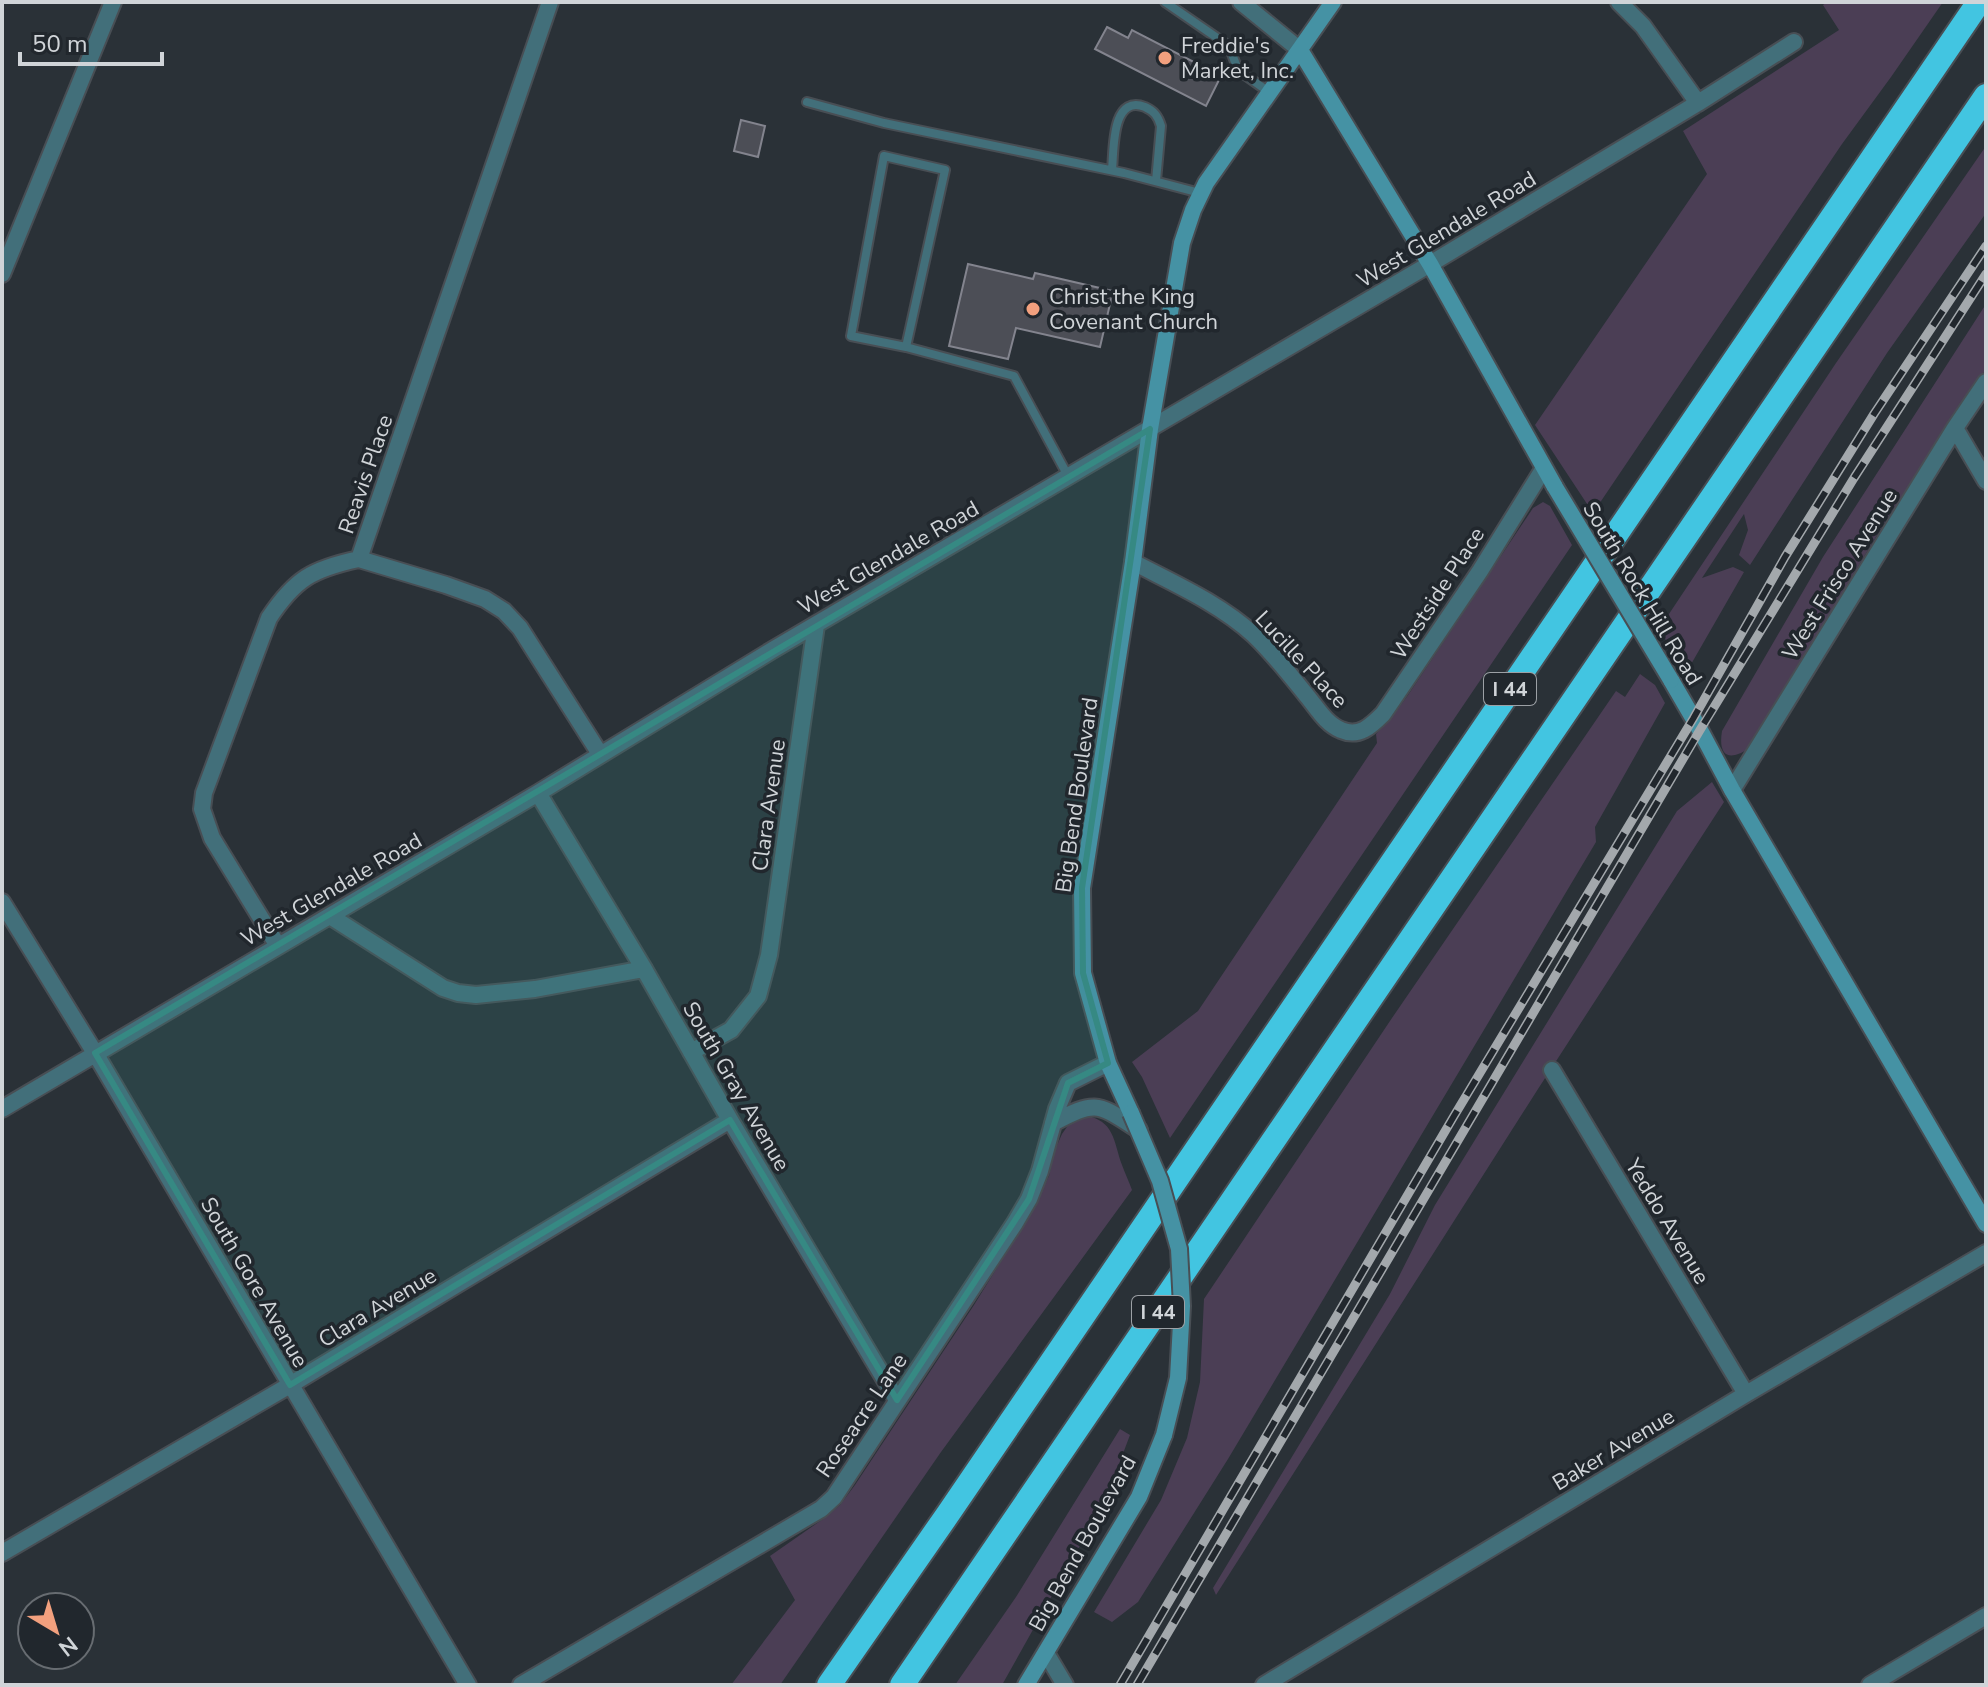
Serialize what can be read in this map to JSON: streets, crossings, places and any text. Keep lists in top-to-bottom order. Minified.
{"streets":{"highway":["I 44"],"main road":["South Rock Hill Road","Big Bend Boulevard"],"street":["West Glendale Road","Reavis Place","West Frisco Avenue","Westside Place","Lucille Place","Clara Avenue","South Gray Avenue","Yeddo Avenue","South Gore Avenue","Roseacre Lane","Baker Avenue"]},"crossings":[["West Glendale Road","Reavis Place"],["West Glendale Road","South Rock Hill Road"],["West Glendale Road","Big Bend Boulevard"],["West Glendale Road","Clara Avenue"],["West Glendale Road","South Gray Avenue"],["West Glendale Road","South Gore Avenue"],["West Frisco Avenue","South Rock Hill Road"],["Westside Place","South Rock Hill Road"],["Westside Place","Lucille Place"],["South Rock Hill Road","Big Bend Boulevard"],["Lucille Place","Big Bend Boulevard"],["Big Bend Boulevard","Roseacre Lane"],["Clara Avenue","South Gray Avenue"],["Clara Avenue","South Gore Avenue"],["South Gray Avenue","Roseacre Lane"],["Yeddo Avenue","Baker Avenue"]],"places":["Freddie's Market, Inc.","Christ the King Covenant Church"],"scale_bar":"50 m","north":"bottom right"}
